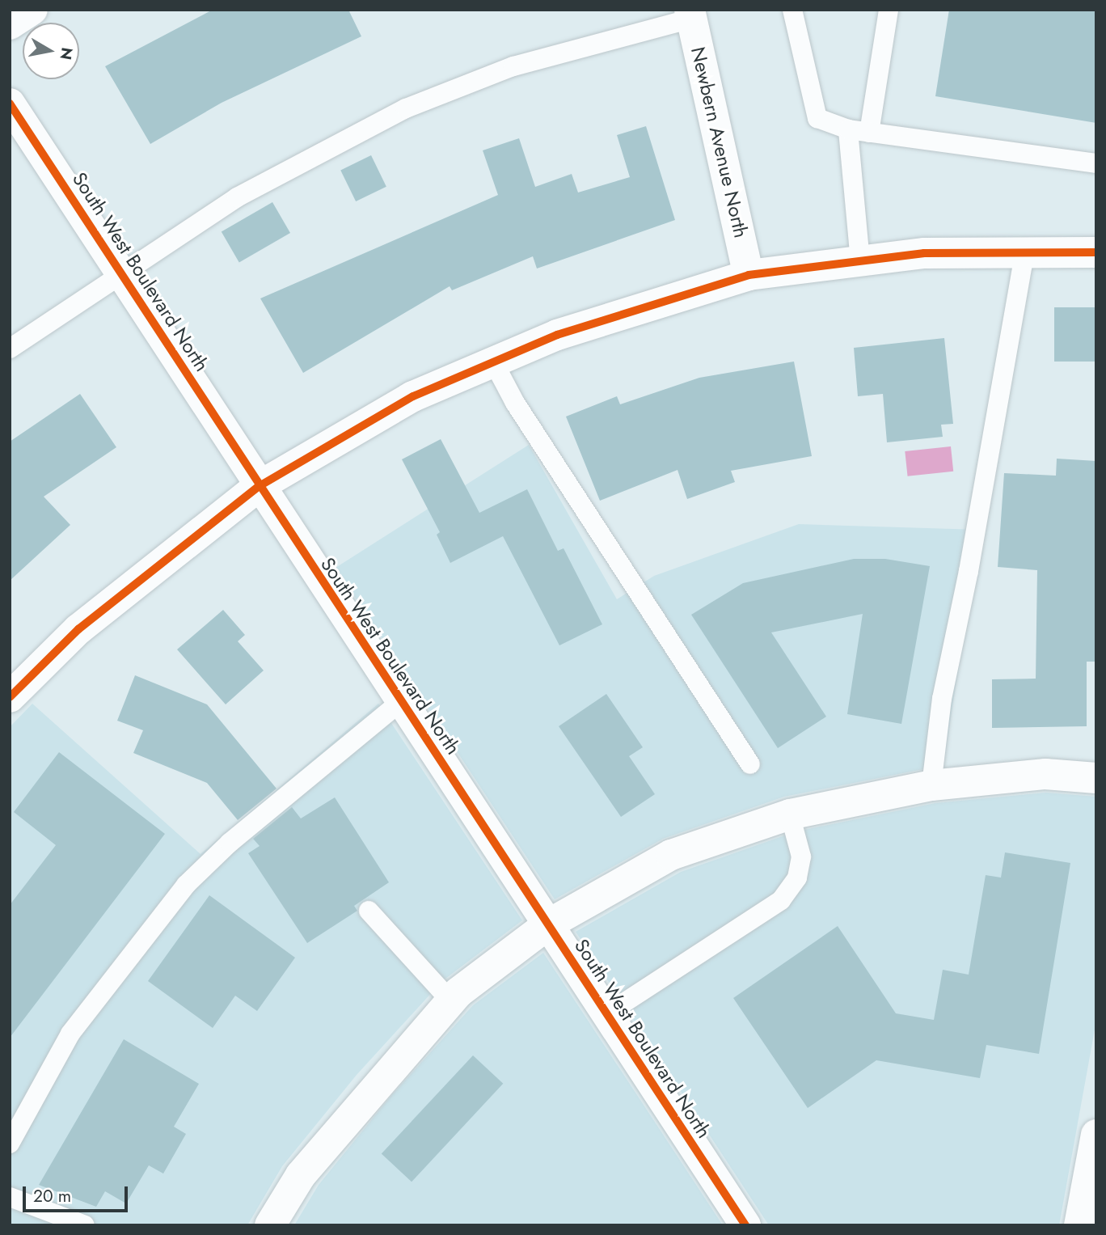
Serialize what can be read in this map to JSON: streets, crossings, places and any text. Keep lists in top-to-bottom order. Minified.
{"streets":{"street":["Newbern Avenue North","South West Boulevard North"]},"scale_bar":"20 m","north":"right"}
